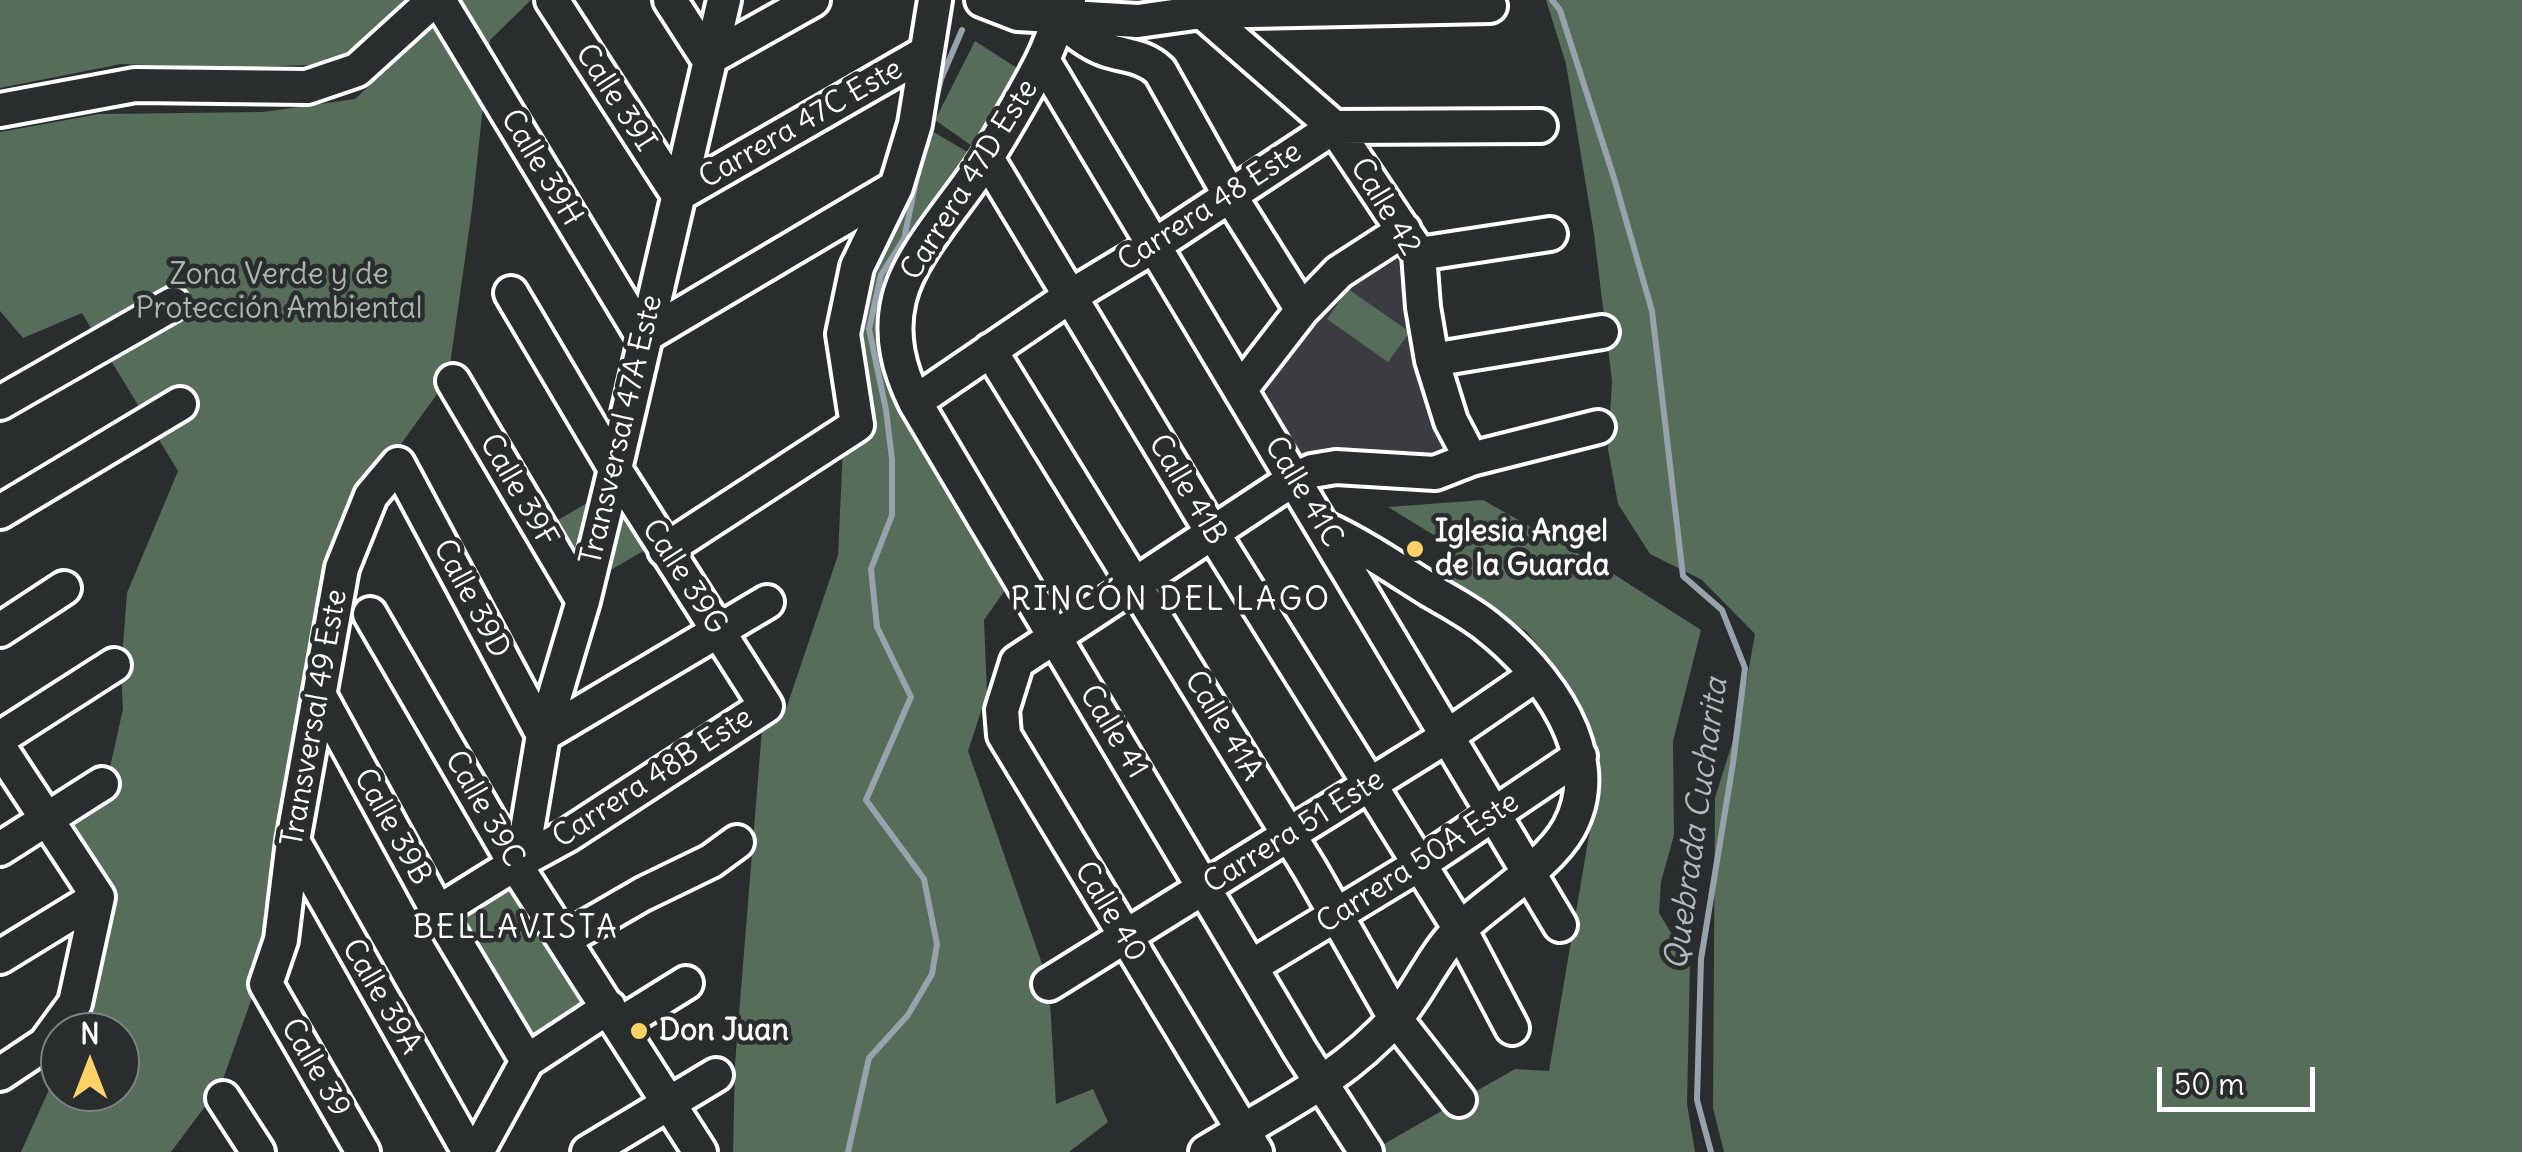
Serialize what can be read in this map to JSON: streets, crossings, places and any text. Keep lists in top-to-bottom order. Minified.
{"streets":{"street":["Calle 39I","Carrera 47C Este","Calle 39H","Carrera 47D Este","Carrera 48 Este","Calle 42","Transversal 47A Este","Calle 41B","Calle 39F","Calle 41C","Calle 39G","Calle 39D","Transversal 49 Este","Calle 41A","Calle 41","Carrera 48B Este","Calle 39C","Calle 39B","Carrera 51 Este","Carrera 50A Este","Calle 40","Calle 39A","Calle 39"]},"crossings":[["Calle 39I","Carrera 47C Este"],["Calle 39I","Transversal 47A Este"],["Carrera 47C Este","Transversal 47A Este"],["Calle 39H","Carrera 47D Este"],["Calle 39H","Transversal 47A Este"],["Carrera 47D Este","Transversal 47A Este"],["Carrera 47D Este","Calle 41B"],["Carrera 47D Este","Calle 41C"],["Carrera 47D Este","Calle 41"],["Carrera 48 Este","Calle 42"],["Carrera 48 Este","Calle 41B"],["Carrera 48 Este","Calle 41C"],["Carrera 48 Este","Calle 41A"],["Carrera 48 Este","Calle 41"],["Transversal 47A Este","Calle 39F"],["Transversal 47A Este","Calle 39G"],["Transversal 47A Este","Calle 39D"],["Transversal 47A Este","Carrera 48B Este"],["Transversal 47A Este","Calle 39C"],["Calle 41B","Carrera 51 Este"],["Calle 41B","Carrera 50A Este"],["Calle 41C","Carrera 51 Este"],["Calle 41C","Carrera 50A Este"],["Calle 39G","Carrera 48B Este"],["Calle 39D","Transversal 49 Este"],["Transversal 49 Este","Calle 39B"],["Transversal 49 Este","Calle 39A"],["Transversal 49 Este","Calle 39"],["Calle 41A","Carrera 51 Este"],["Calle 41A","Carrera 50A Este"],["Calle 41","Carrera 51 Este"],["Calle 41","Carrera 50A Este"],["Calle 41","Calle 40"],["Carrera 48B Este","Calle 39C"],["Carrera 48B Este","Calle 39B"],["Carrera 51 Este","Calle 40"]],"districts":["RINCÓN DEL LAGO","BELLAVISTA"],"water":["Quebrada Cucharita"],"parks":["Zona Verde y de Protección Ambiental"],"places":["Iglesia Angel de la Guarda","Don Juan"],"scale_bar":"50 m","north":"top"}
